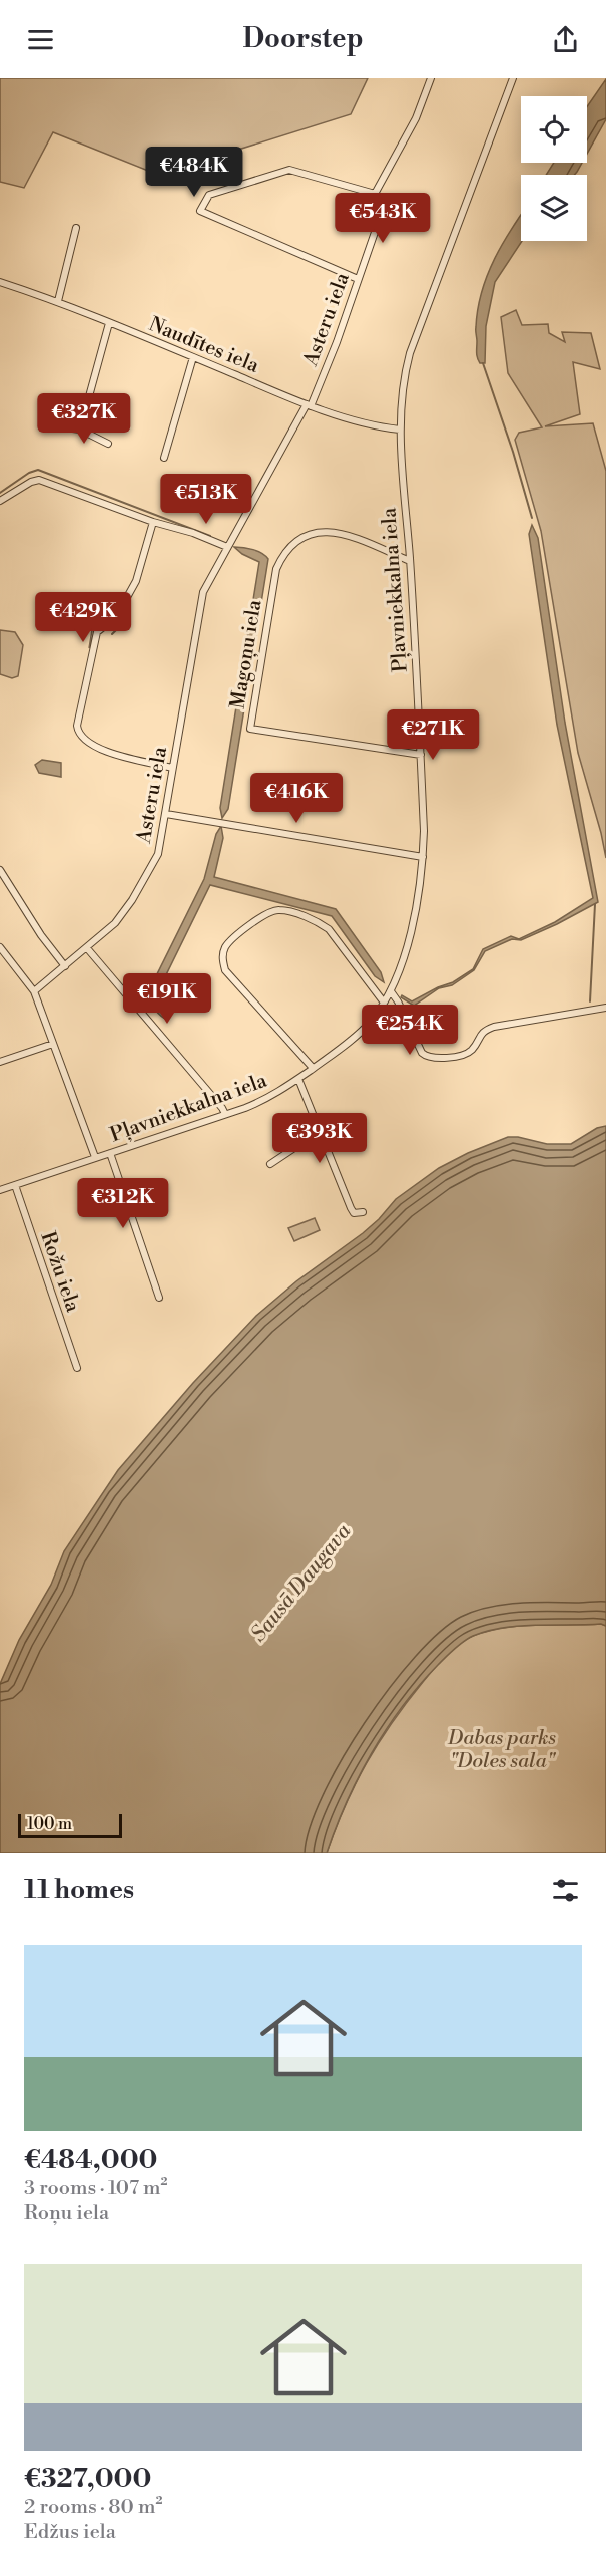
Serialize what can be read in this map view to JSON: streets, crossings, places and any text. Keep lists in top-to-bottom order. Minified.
{"streets":{"street":["Asteru iela","Naudītes iela","Pļavniekkalna iela","Magoņu iela","Rožu iela"]},"crossings":[["Asteru iela","Naudītes iela"],["Naudītes iela","Pļavniekkalna iela"],["Pļavniekkalna iela","Magoņu iela"],["Pļavniekkalna iela","Rožu iela"]],"water":["Sausā Daugava"],"parks":["Dabas parks \"Doles sala\""],"scale_bar":"100 m","page":{"header":"Doorstep","price":["€484K","€543K","€327K","€513K","€429K","€271K","€416K","€191K","€254K","€393K","€312K"],"scale":"100 m","heading":"11 homes","list":[{"name":"€484,000","note":"3 rooms · 107 m² · Roņu iela"},{"name":"€327,000","note":"2 rooms · 80 m² · Edžus iela"}]}}
